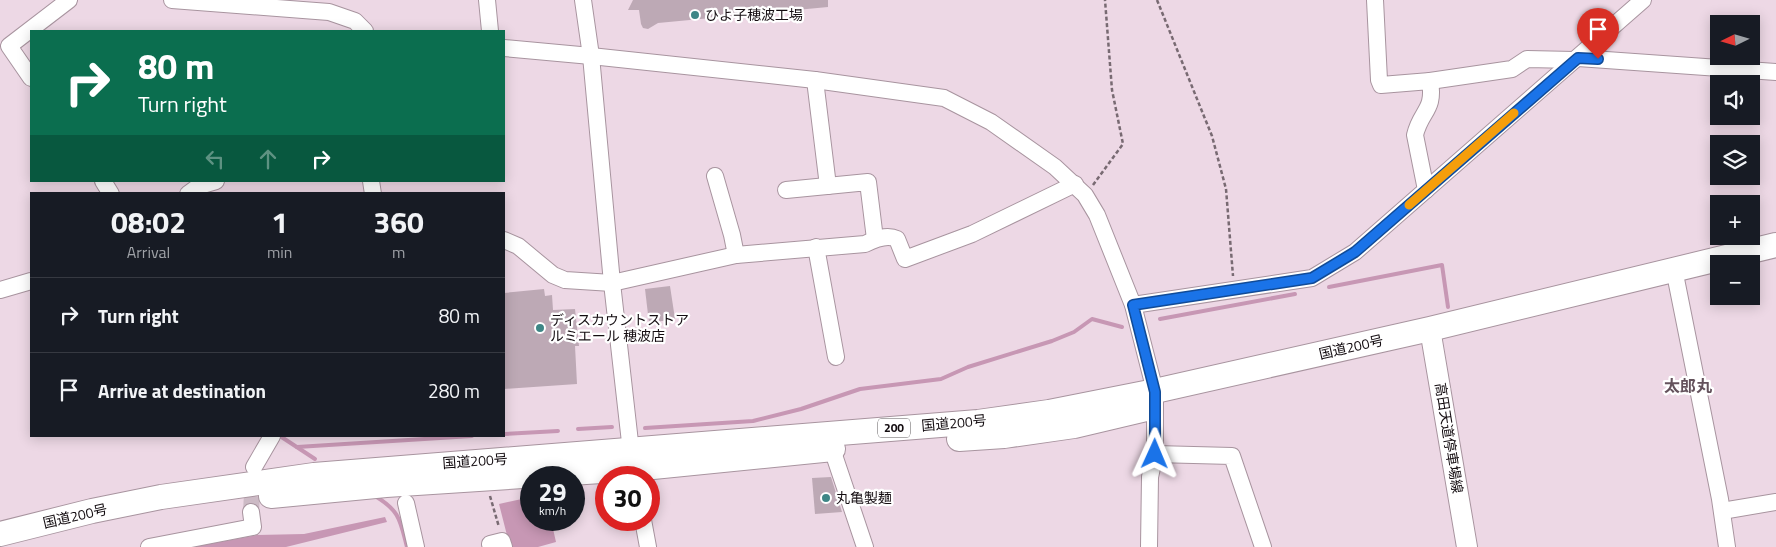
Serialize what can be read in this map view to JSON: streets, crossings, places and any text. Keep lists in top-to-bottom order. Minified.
{"streets":{"highway":["国道200号","200"],"main road":["高田天道停車場線"]},"crossings":[["国道200号","高田天道停車場線"]],"districts":["太郎丸"],"places":["ひよ子穂波工場","ディスカウントストア ルミエール 穂波店","丸亀製麺"],"north":"left","page":{"map_buttons":["+","−"],"turn":["80 m","Turn right"],"eta":["08:02","Arrival","1","min","360","m"],"list":[{"name":"Turn right","value":"80 m"},{"name":"Arrive at destination","value":"280 m"}],"speed":"29 km/h","limit":"30"}}
